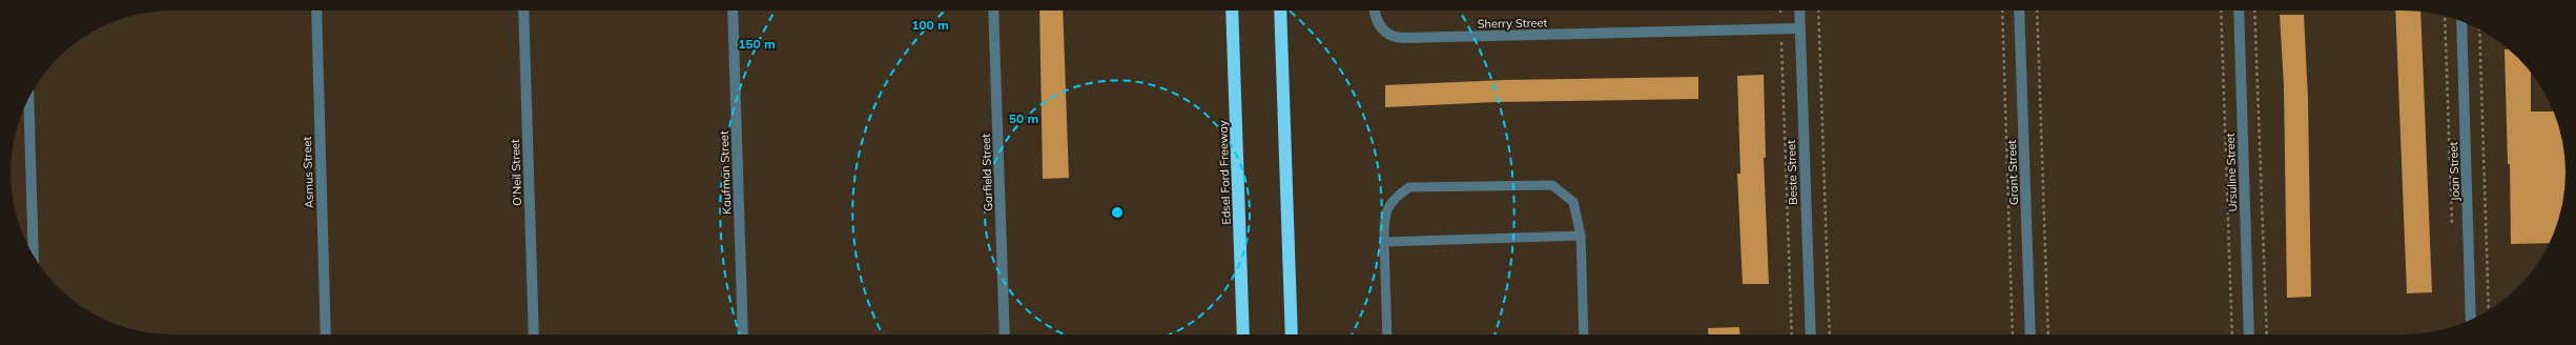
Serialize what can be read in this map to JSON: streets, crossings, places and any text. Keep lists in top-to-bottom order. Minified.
{"streets":{"highway":["Edsel Ford Freeway"],"street":["Sherry Street","Joan Street","Asmus Street","O'Neil Street","Kaufman Street","Garfield Street","Beste Street","Grant Street","Ursuline Street"]},"crossings":[["Sherry Street","Beste Street"]],"rings":["100 m","150 m","50 m"]}
